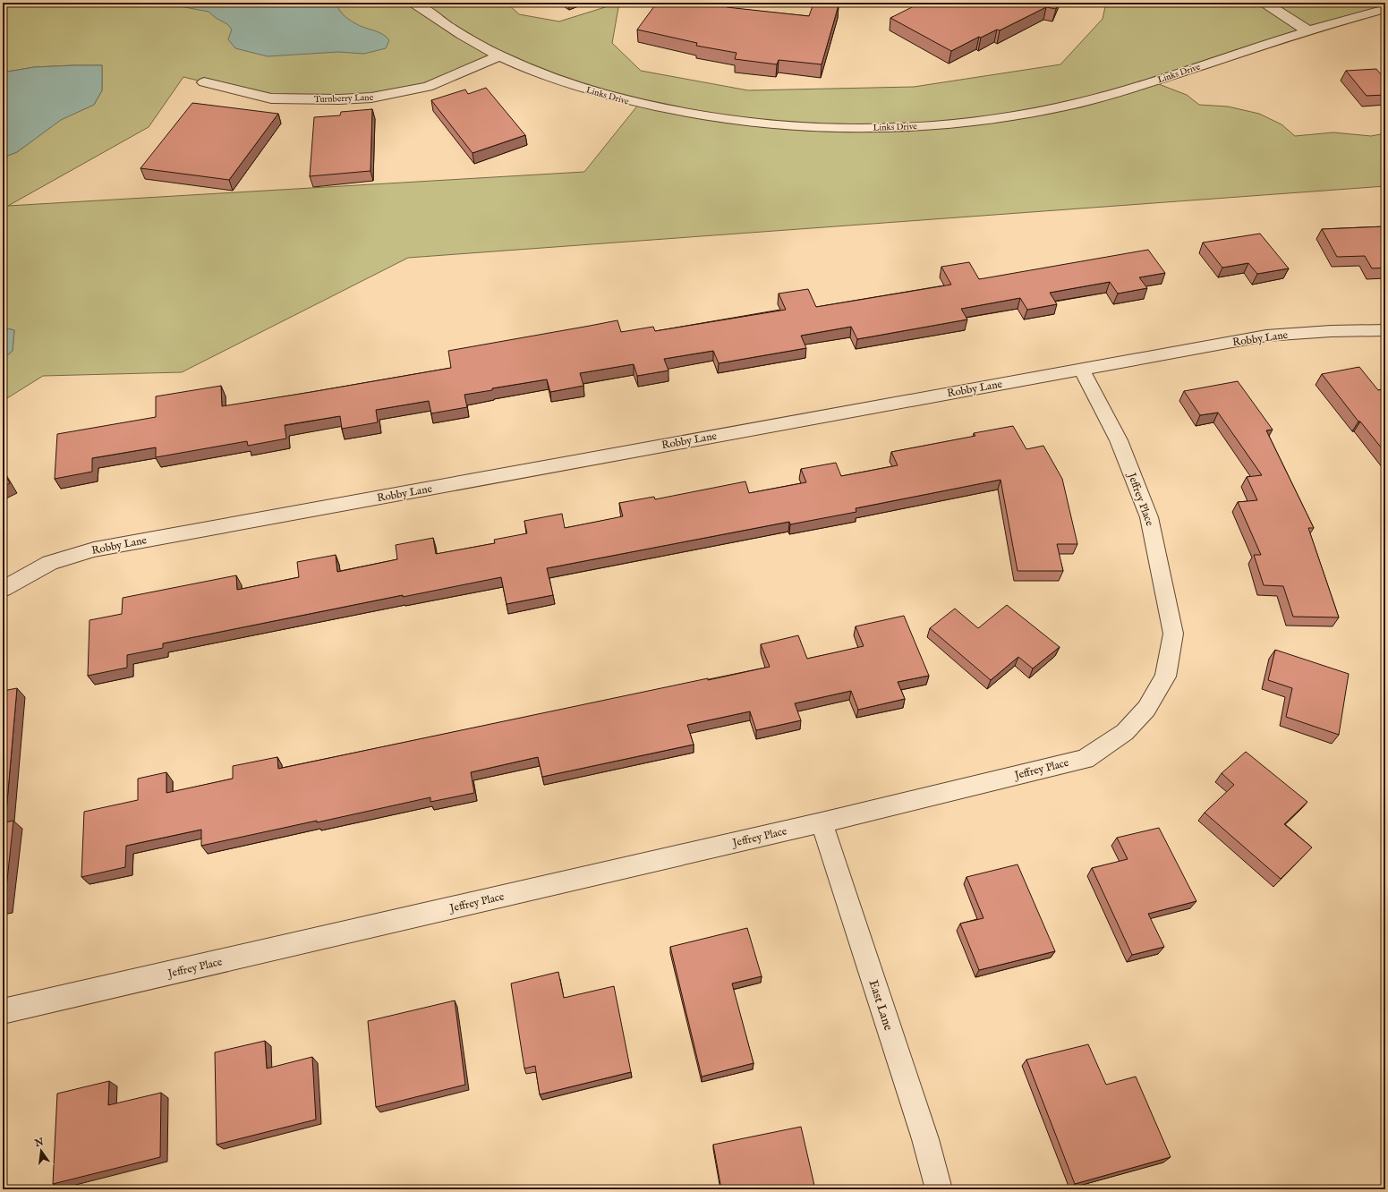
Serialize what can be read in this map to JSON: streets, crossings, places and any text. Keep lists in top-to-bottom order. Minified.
{"streets":{"street":["Links Drive","Turnberry Lane","Robby Lane","Jeffrey Place","East Lane"]},"crossings":[["Links Drive","Turnberry Lane"],["Robby Lane","Jeffrey Place"],["Jeffrey Place","East Lane"]],"north":"top"}
